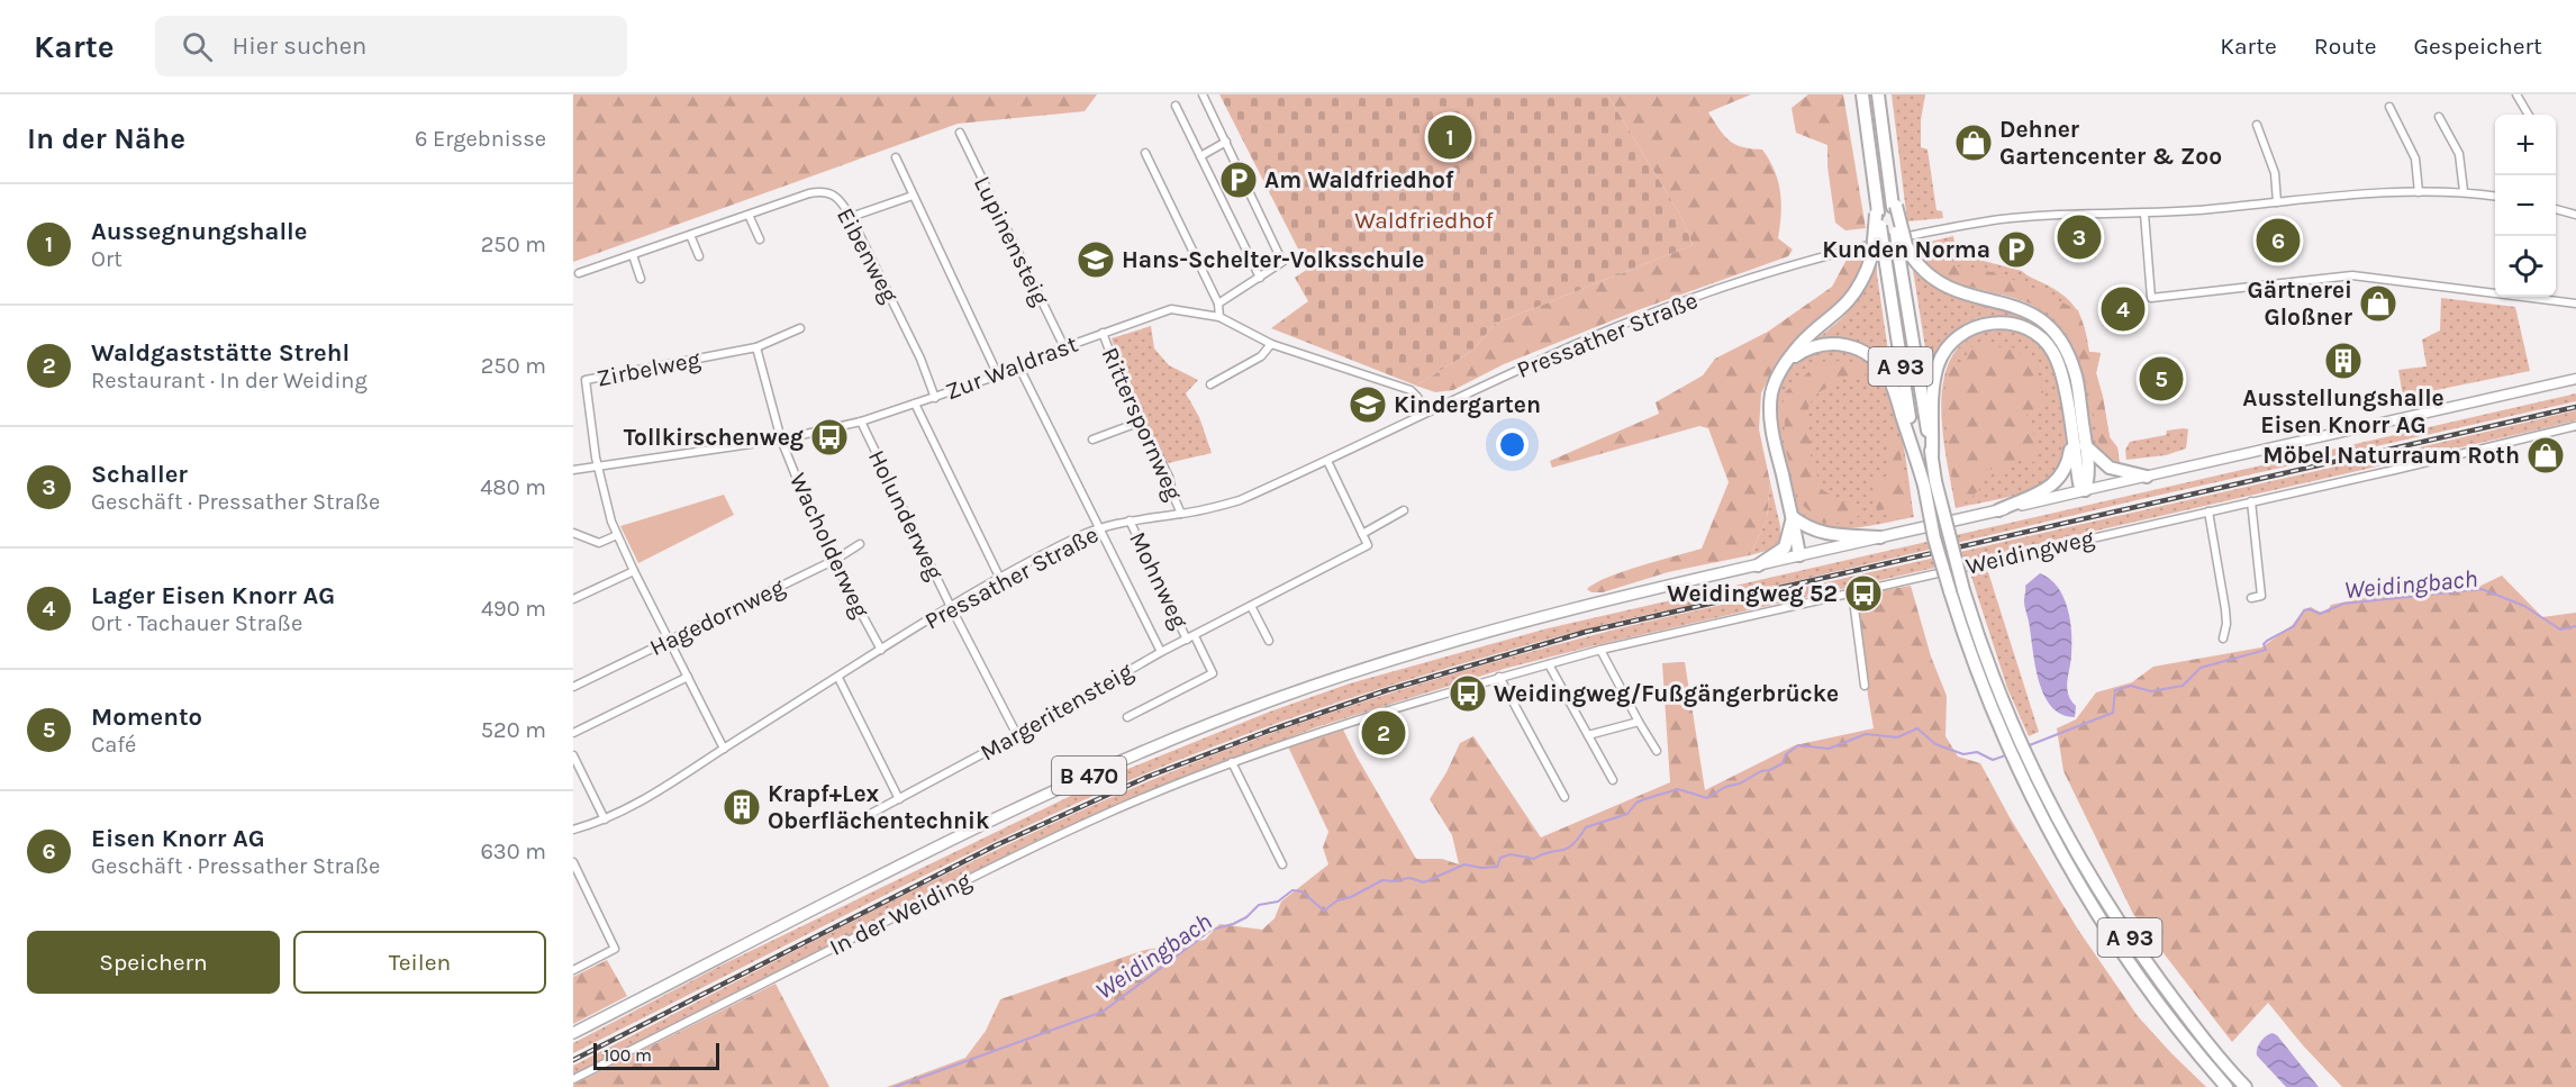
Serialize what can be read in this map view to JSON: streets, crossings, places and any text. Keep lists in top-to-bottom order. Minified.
{"streets":{"highway":["A 93"],"main road":["B 470"],"street":["Lupinensteig","Eibenweg","Pressather Straße","Zur Waldrast","Zirbelweg","Ritterspornweg","Holunderweg","Wacholderweg","Weidingweg","Mohnweg","Hagedornweg","Margeritensteig","In der Weiding"]},"crossings":[["Lupinensteig","Zur Waldrast"],["Eibenweg","Zur Waldrast"],["Pressather Straße","Zur Waldrast"],["Pressather Straße","Ritterspornweg"],["Pressather Straße","Holunderweg"],["Pressather Straße","Wacholderweg"],["Pressather Straße","Mohnweg"],["Zur Waldrast","Zirbelweg"],["Zur Waldrast","Ritterspornweg"],["Zur Waldrast","Holunderweg"],["Zur Waldrast","Wacholderweg"],["Holunderweg","Margeritensteig"],["Wacholderweg","Hagedornweg"],["Weidingweg","In der Weiding"],["Mohnweg","Margeritensteig"]],"water":["Weidingbach"],"parks":["Waldfriedhof"],"places":{"shop":["Dehner Gartencenter & Zoo","Gärtnerei Gloßner","Möbel Naturraum Roth"],"parking":["Am Waldfriedhof","Kunden Norma"],"school or university":["Hans-Schelter-Volksschule","Kindergarten"],"building":["Ausstellungshalle Eisen Knorr AG","Krapf+Lex Oberflächentechnik"],"bus stop":["Tollkirschenweg","Weidingweg 52","Weidingweg/Fußgängerbrücke"]},"scale_bar":"100 m","page":{"header":"Karte","search":"Hier suchen","nav":["Karte","Route","Gespeichert"],"heading":["In der Nähe","6 Ergebnisse"],"pins":["1","3","6","4","5","2"],"map_buttons":["+","−"],"list":[{"mark":"1","name":"Aussegnungshalle","note":"Ort","value":"250 m"},{"mark":"2","name":"Waldgaststätte Strehl","note":"Restaurant · In der Weiding","value":"250 m"},{"mark":"3","name":"Schaller","note":"Geschäft · Pressather Straße","value":"480 m"},{"mark":"4","name":"Lager Eisen Knorr AG","note":"Ort · Tachauer Straße","value":"490 m"},{"mark":"5","name":"Momento","note":"Café","value":"520 m"},{"mark":"6","name":"Eisen Knorr AG","note":"Geschäft · Pressather Straße","value":"630 m"}],"buttons":["Speichern","Teilen"],"scale":"100 m"}}
